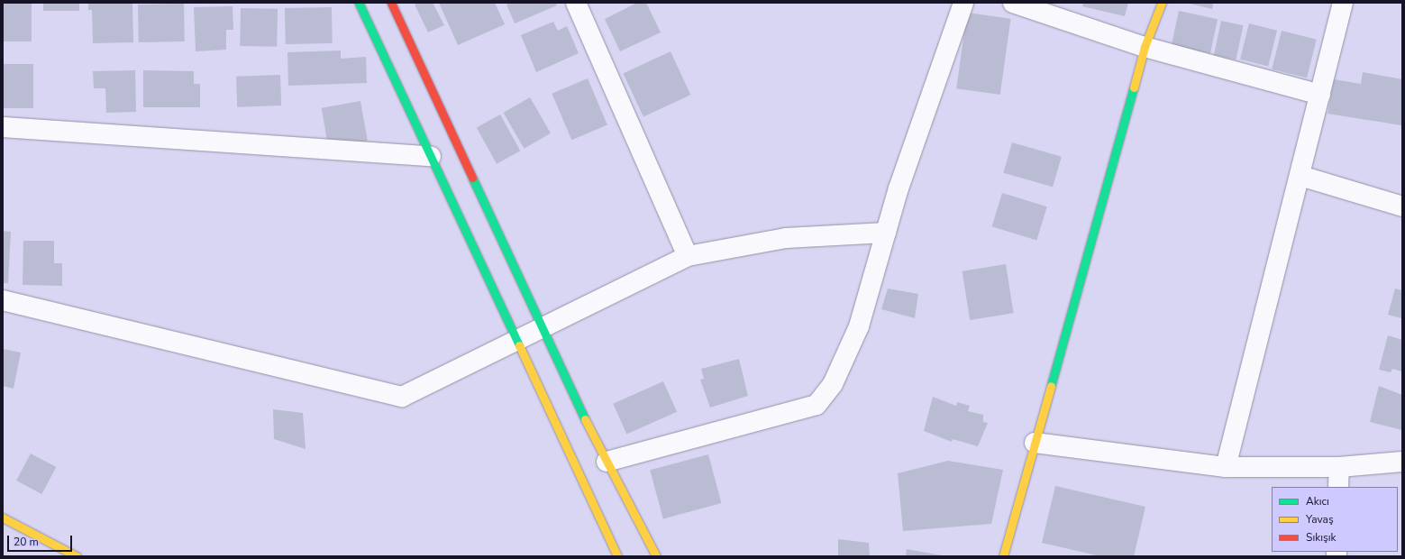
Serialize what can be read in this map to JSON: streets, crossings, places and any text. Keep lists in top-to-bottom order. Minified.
{"legend":["Akıcı","Yavaş","Sıkışık"],"scale_bar":"20 m"}
